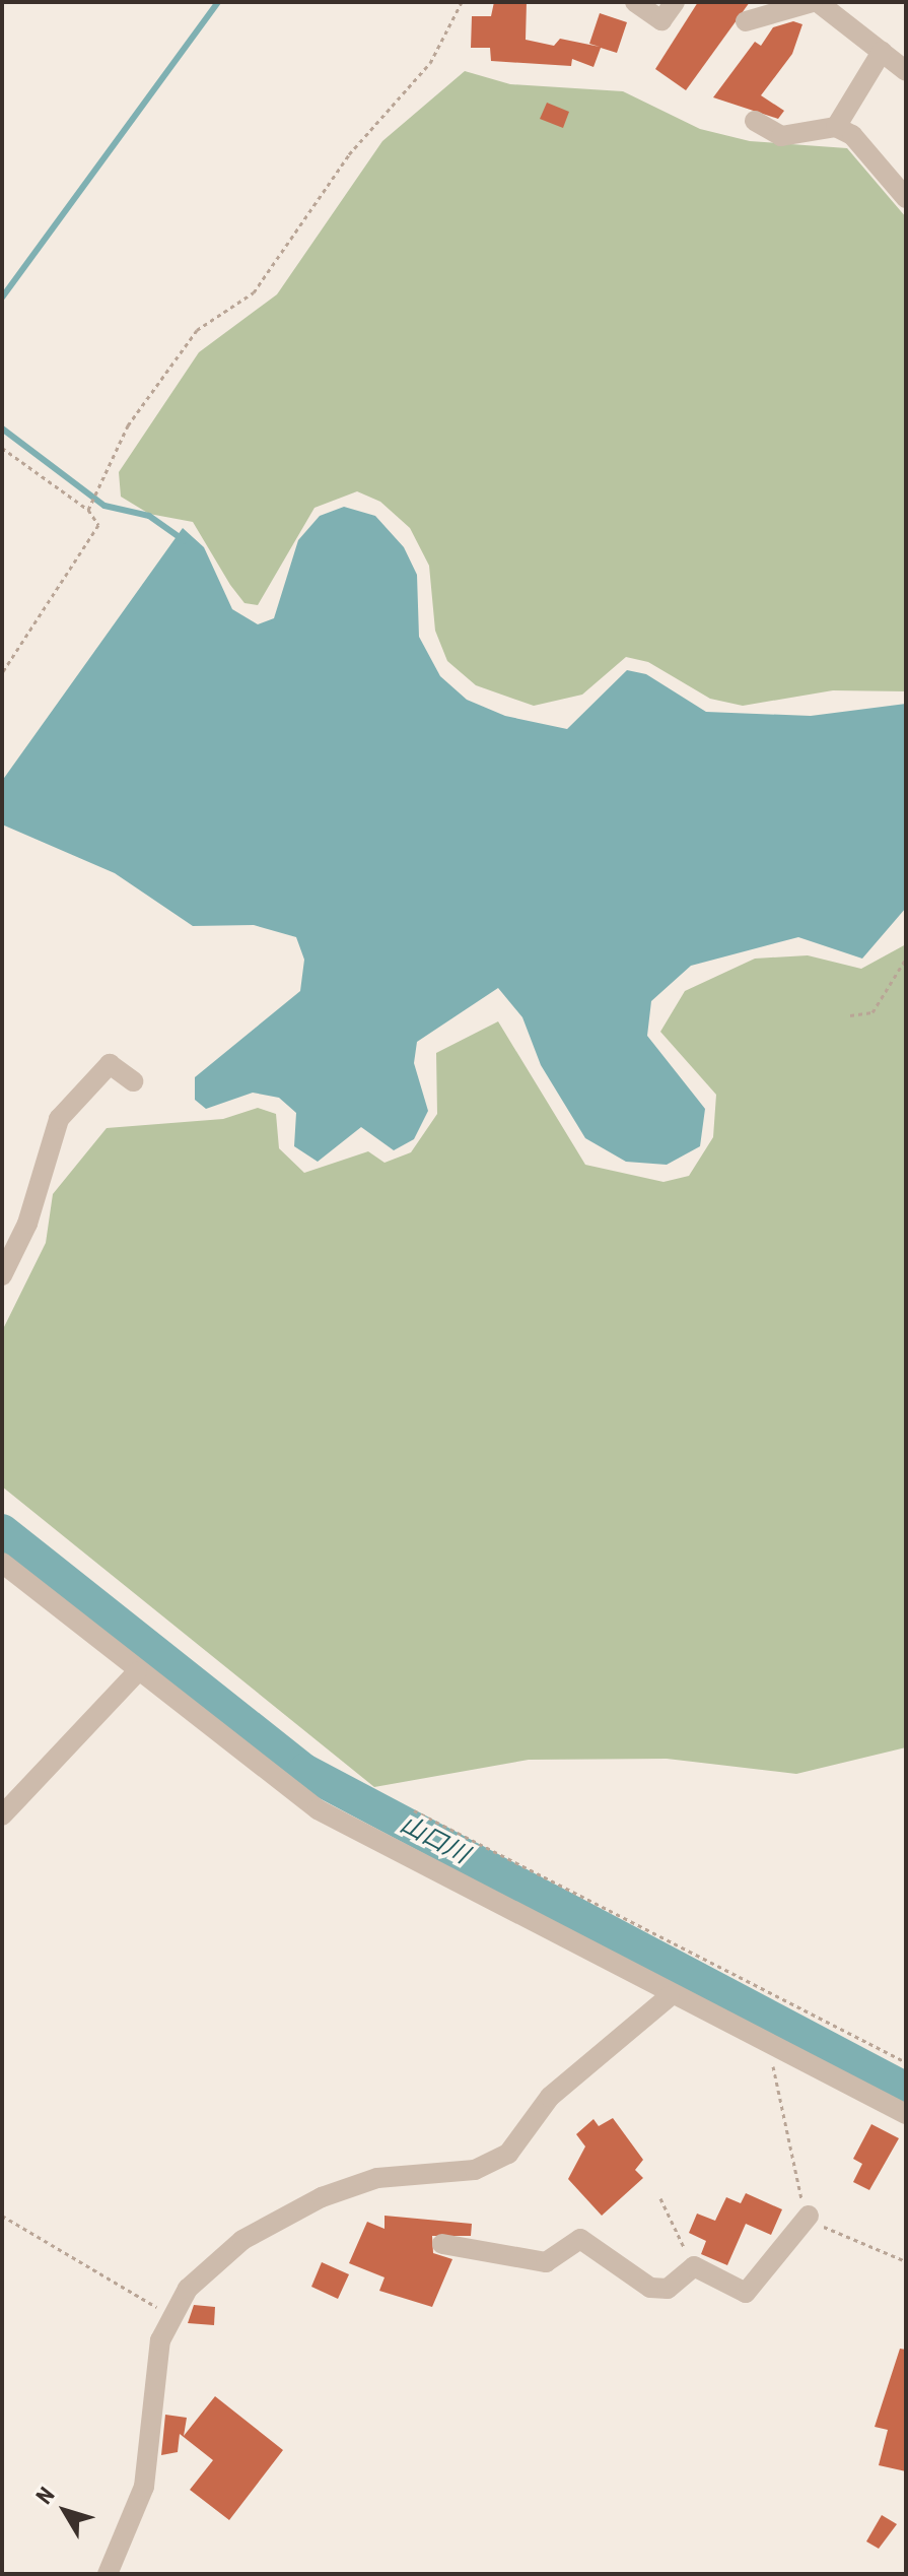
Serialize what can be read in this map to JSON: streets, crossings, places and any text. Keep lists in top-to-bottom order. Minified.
{"water":["山口川"],"north":"top left"}
